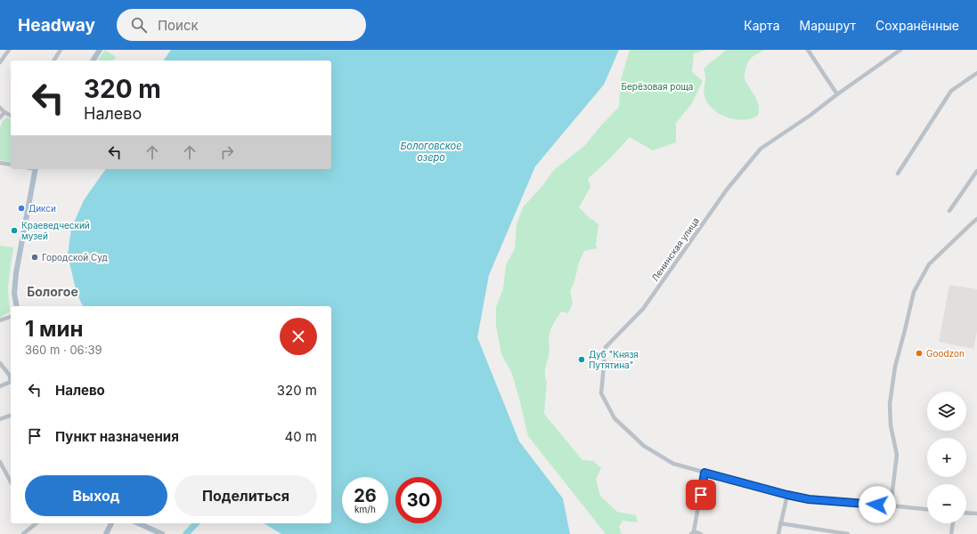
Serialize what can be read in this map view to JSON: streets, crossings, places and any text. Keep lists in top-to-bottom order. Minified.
{"streets":{"street":["Ленинская улица"]},"districts":["Бологое"],"water":["Бологовское озеро"],"parks":["Берёзовая роща"],"places":["Дикси","Краеведческий музей","Городской Суд","Goodzon","Дуб \"Князя Путятина\""],"page":{"header":"Headway","search":"Поиск","nav":["Карта","Маршрут","Сохранённые"],"turn":["320 m","Налево"],"heading":["1 мин","360 m · 06:39"],"list":[{"name":"Налево","value":"320 m"},{"name":"Пункт назначения","value":"40 m"}],"map_buttons":["+","−"],"buttons":["Выход","Поделиться"],"speed":"26 km/h","limit":"30"}}
